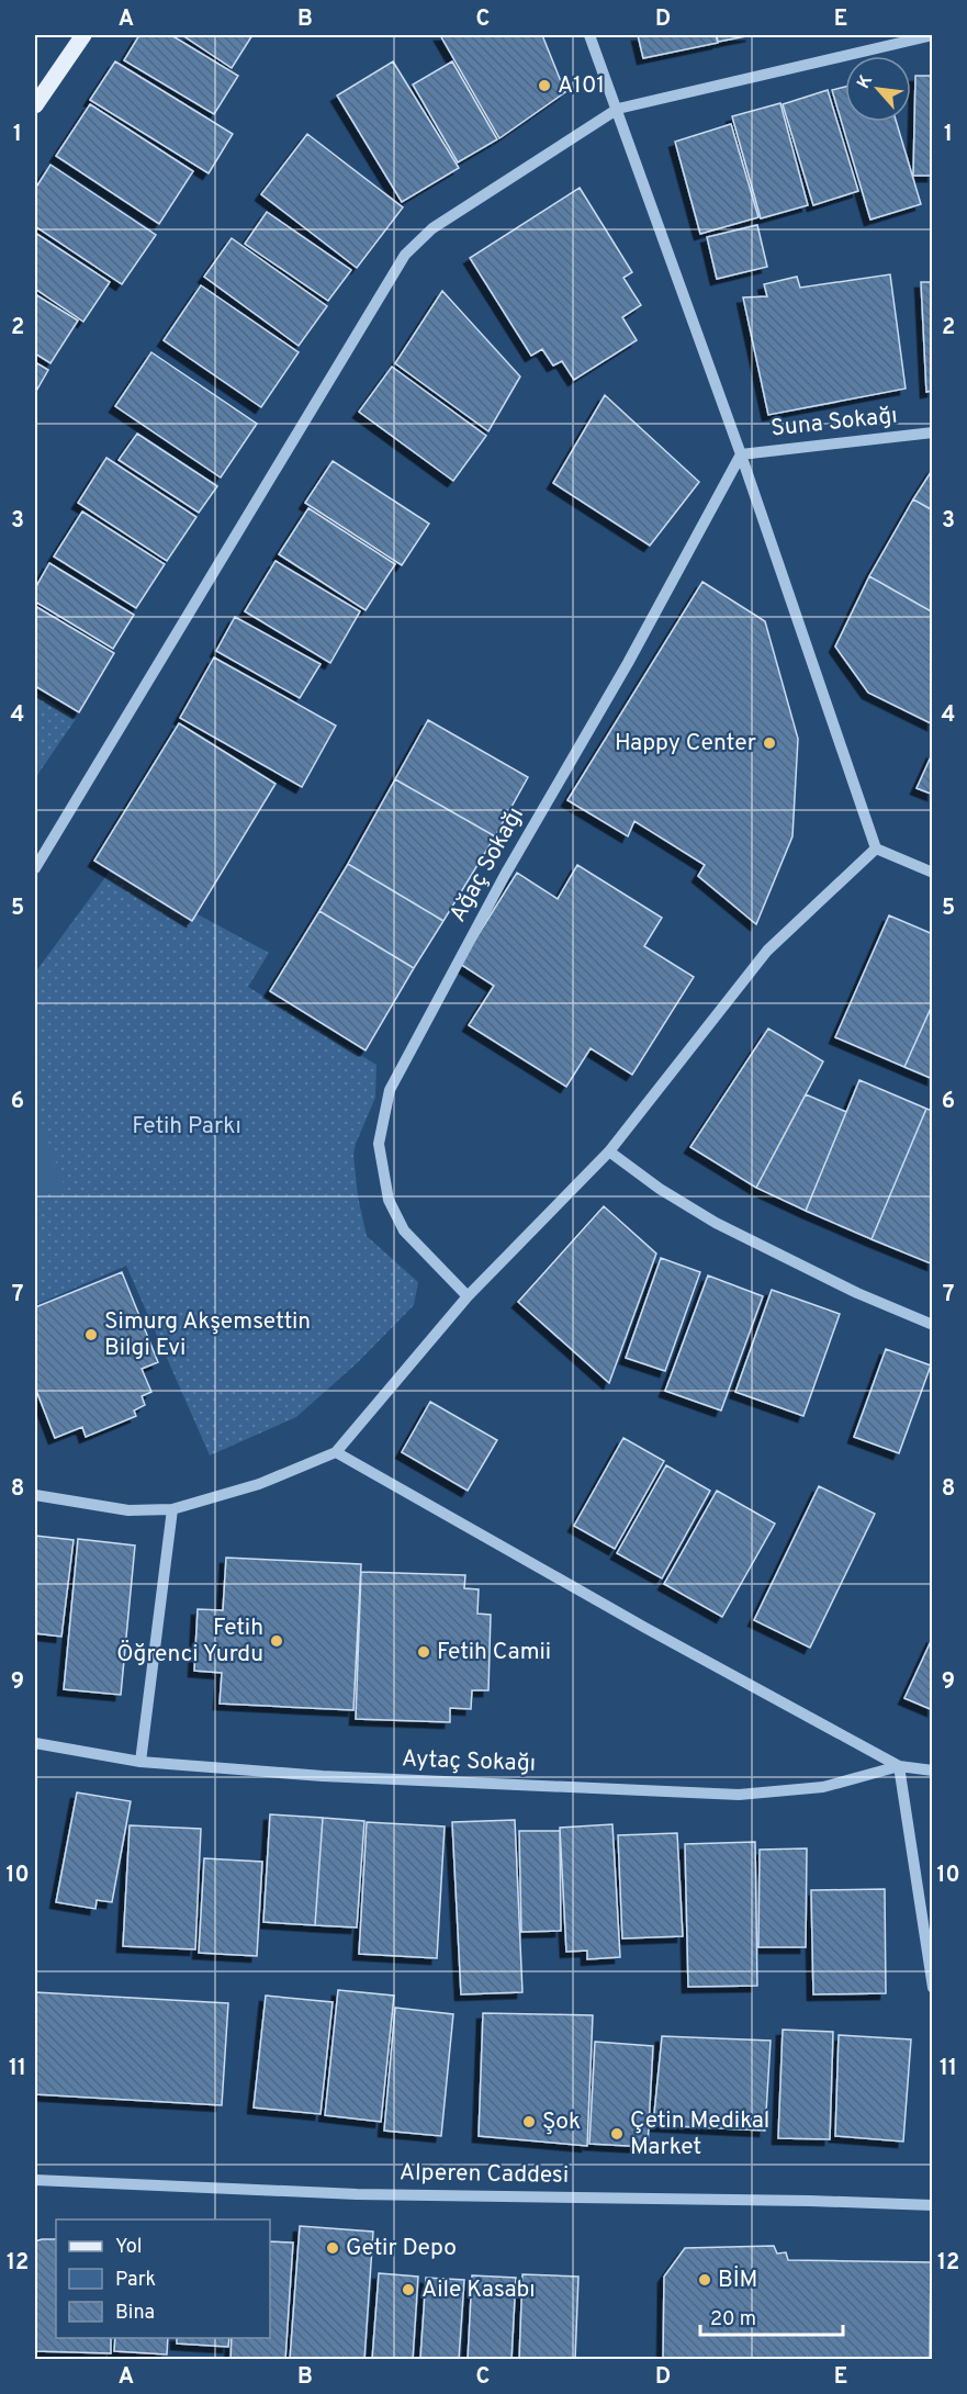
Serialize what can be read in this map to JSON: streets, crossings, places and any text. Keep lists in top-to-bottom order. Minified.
{"streets":{"street":["Suna Sokağı","Ağaç Sokağı","Aytaç Sokağı","Alperen Caddesi"]},"crossings":[["Suna Sokağı","Ağaç Sokağı"]],"parks":["Fetih Parkı"],"places":["A101","Happy Center","Simurg Akşemsettin Bilgi Evi","Fetih Öğrenci Yurdu","Fetih Camii","Şok","Çetin Medikal Market","Getir Depo","BİM","Aile Kasabı"],"legend":["Yol","Park","Bina"],"scale_bar":"20 m","north":"top left","grid":{"columns":["A","B","C","D","E"],"rows":["1","2","3","4","5","6","7","8","9","10","11","12"]}}
